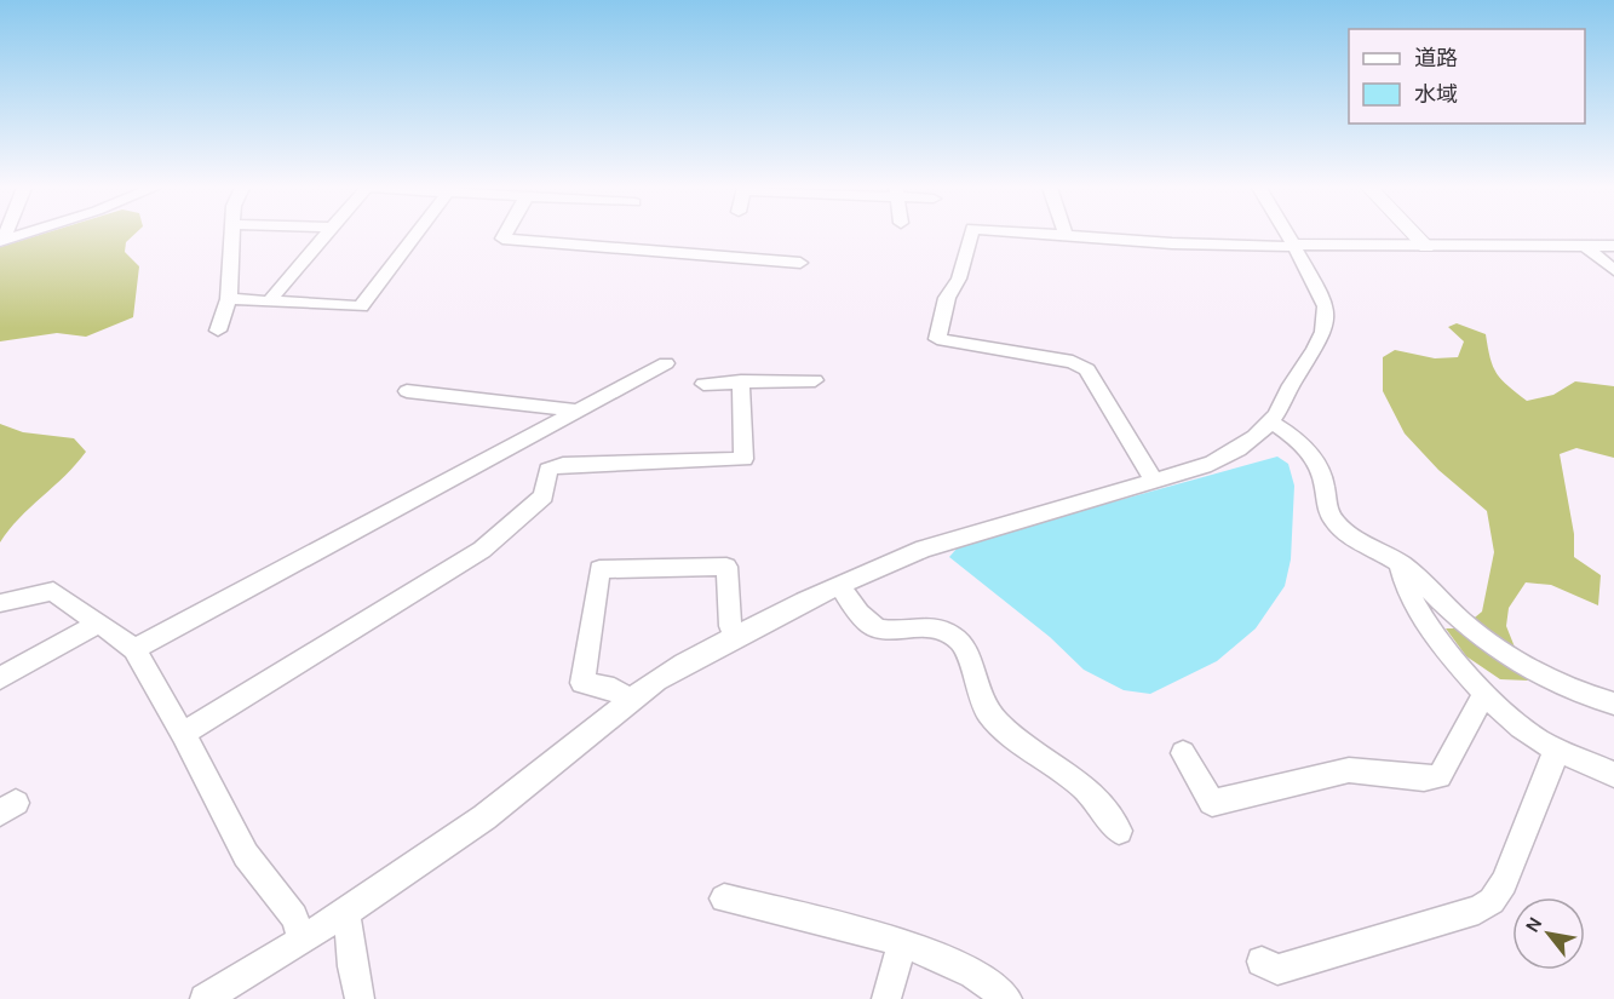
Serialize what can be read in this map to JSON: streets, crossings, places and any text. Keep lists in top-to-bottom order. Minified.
{"legend":["道路","水域"],"north":"top left"}
